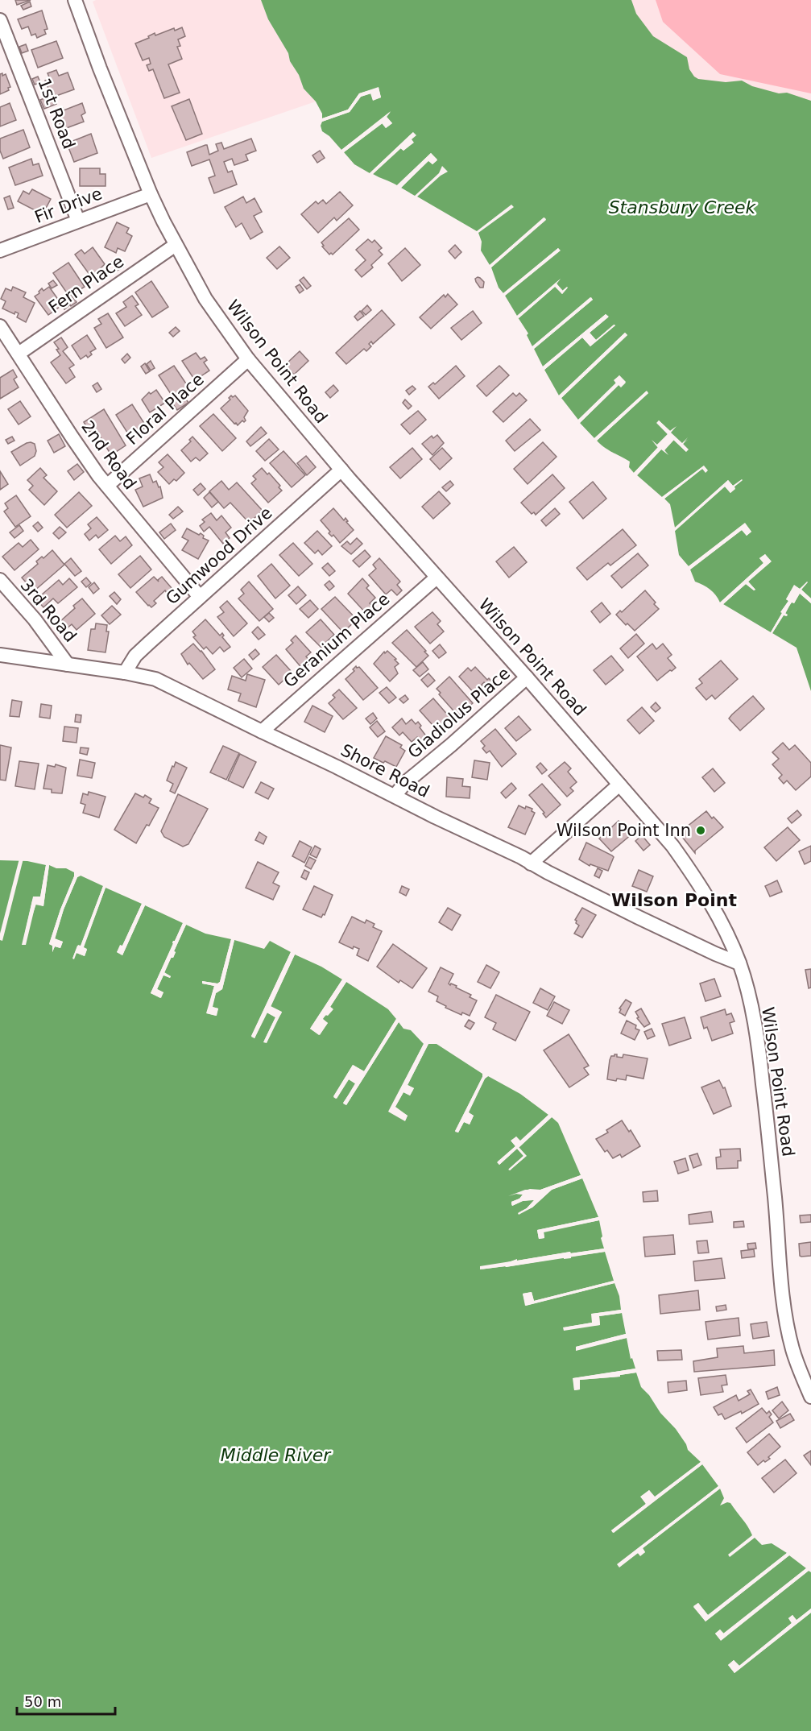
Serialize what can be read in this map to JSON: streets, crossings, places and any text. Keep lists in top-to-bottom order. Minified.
{"streets":{"street":["1st Road","Fir Drive","Fern Place","Wilson Point Road","Floral Place","2nd Road","Gumwood Drive","3rd Road","Geranium Place","Gladiolus Place","Shore Road"]},"crossings":[["1st Road","Fir Drive"],["Fir Drive","Wilson Point Road"],["Fern Place","Wilson Point Road"],["Fern Place","2nd Road"],["Wilson Point Road","Floral Place"],["Wilson Point Road","Gumwood Drive"],["Wilson Point Road","Geranium Place"],["Wilson Point Road","Gladiolus Place"],["Wilson Point Road","Shore Road"],["Floral Place","2nd Road"],["2nd Road","Gumwood Drive"],["Gumwood Drive","Shore Road"],["3rd Road","Shore Road"],["Geranium Place","Shore Road"],["Gladiolus Place","Shore Road"]],"districts":["Wilson Point"],"water":["Stansbury Creek","Middle River"],"places":["Wilson Point Inn"],"scale_bar":"50 m"}
